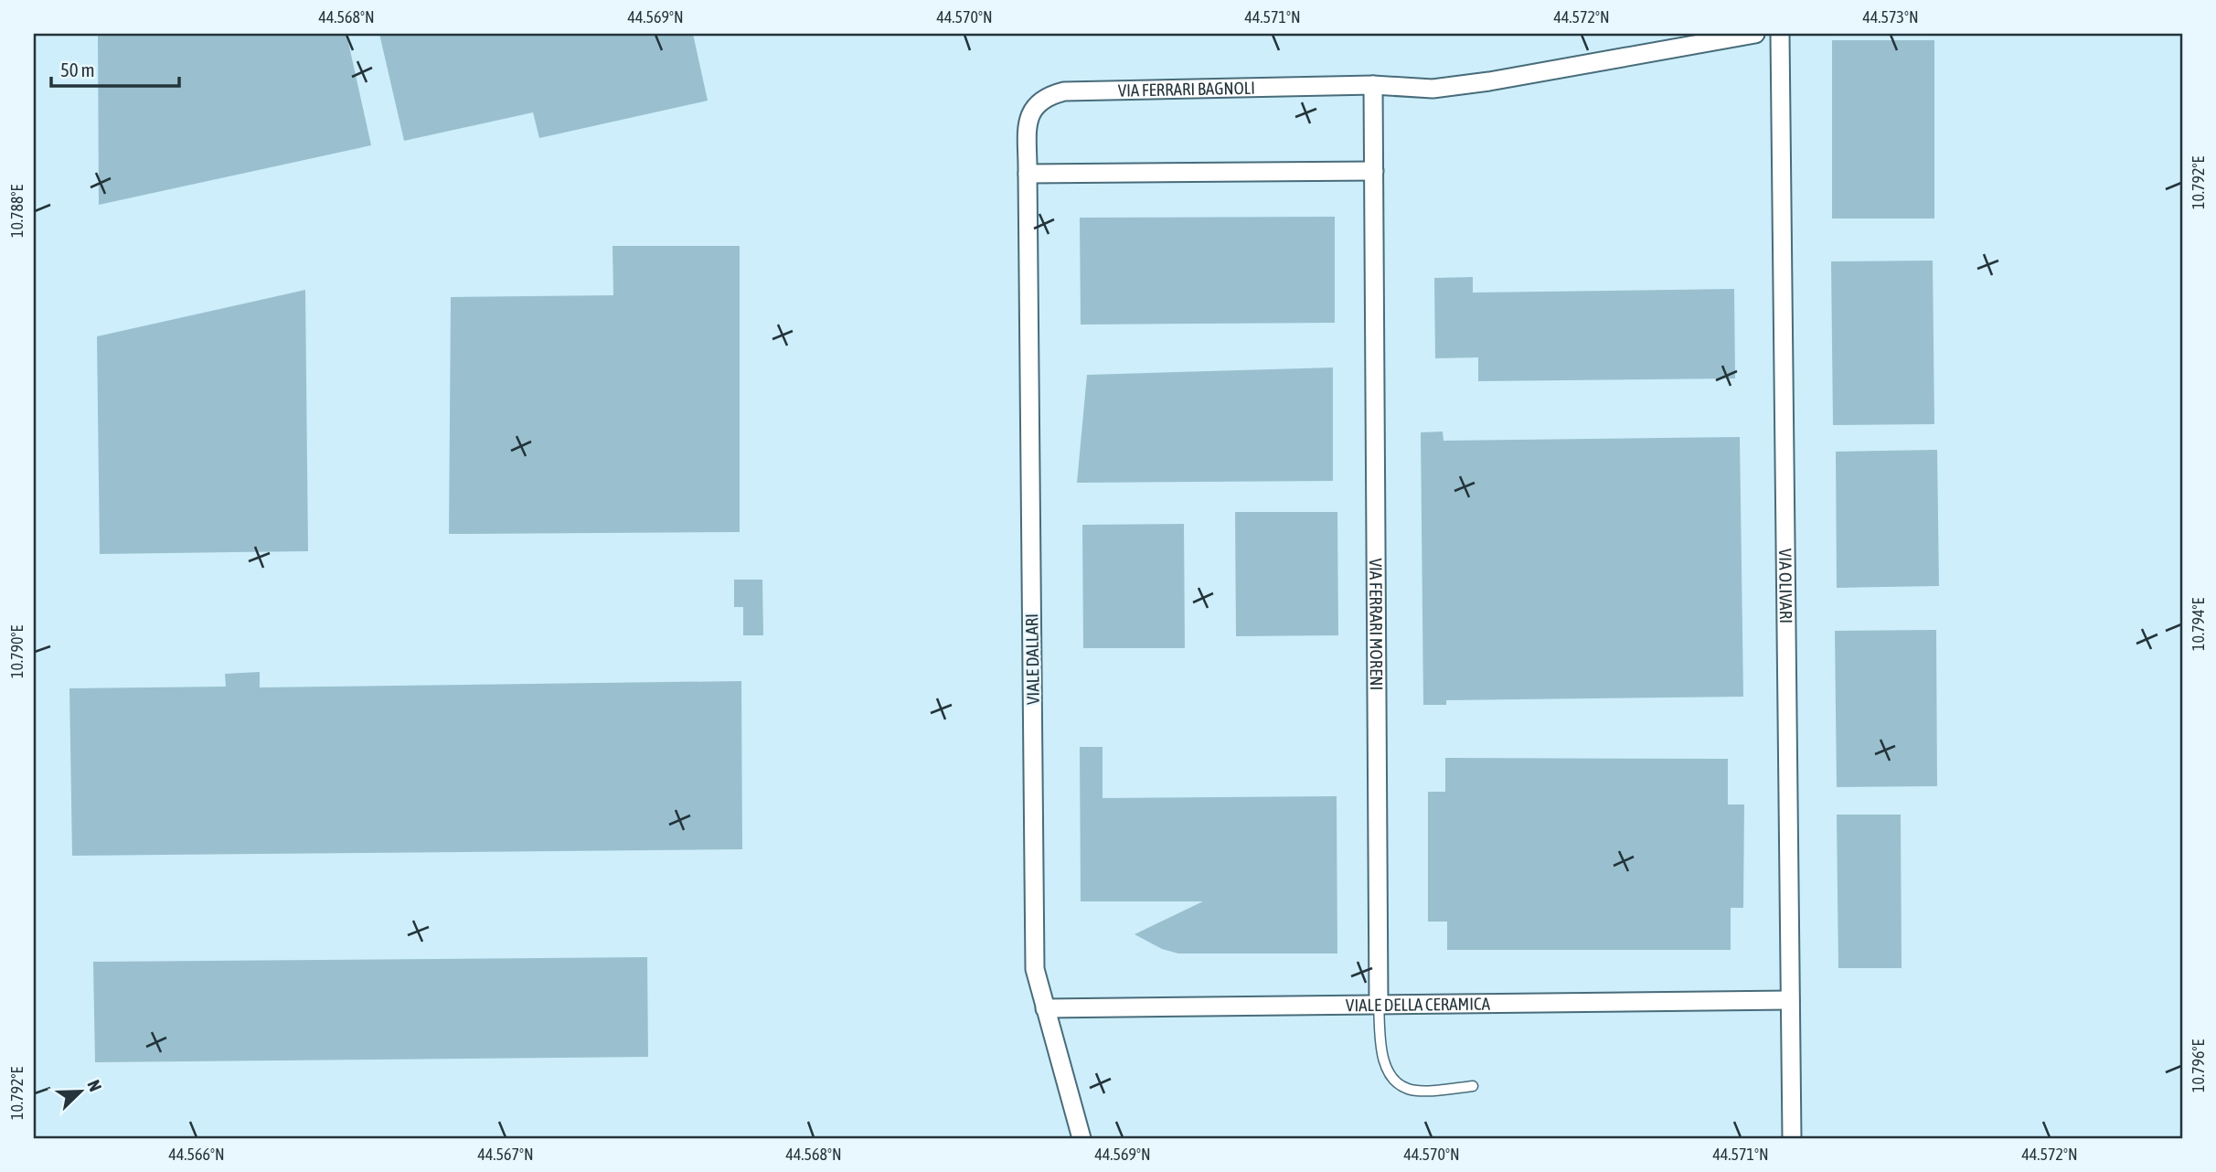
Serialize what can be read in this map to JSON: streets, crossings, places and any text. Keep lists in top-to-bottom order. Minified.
{"streets":{"street":["VIA FERRARI BAGNOLI","VIA OLIVARI","VIA FERRARI MORENI","VIALE DALLARI","VIALE DELLA CERAMICA"]},"crossings":[["VIA FERRARI BAGNOLI","VIA FERRARI MORENI"],["VIA FERRARI BAGNOLI","VIALE DALLARI"],["VIA OLIVARI","VIALE DELLA CERAMICA"],["VIA FERRARI MORENI","VIALE DELLA CERAMICA"],["VIALE DALLARI","VIALE DELLA CERAMICA"]],"scale_bar":"50 m","north":"top right","coordinates":["44.568°N","44.569°N","44.570°N","44.571°N","44.572°N","44.573°N","10.792°E","10.788°E","10.794°E","10.790°E","10.796°E","44.566°N","44.567°N"]}
